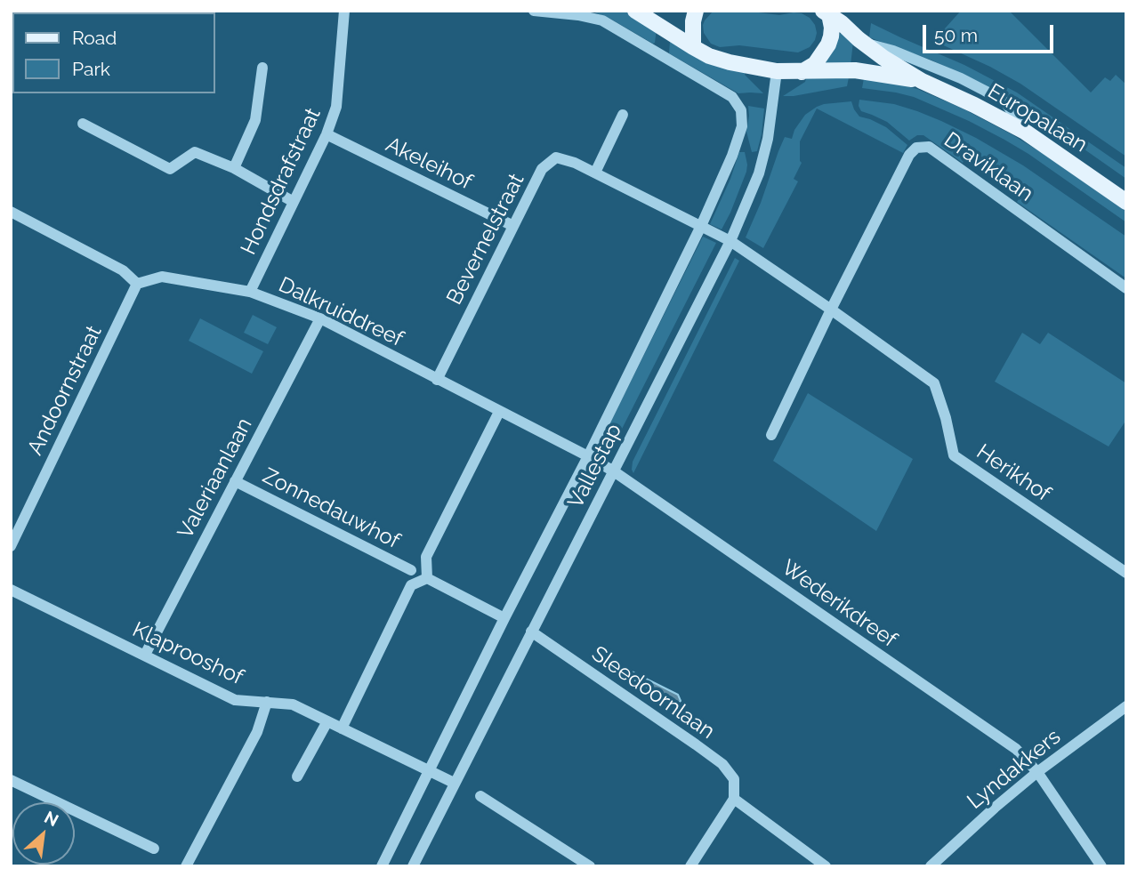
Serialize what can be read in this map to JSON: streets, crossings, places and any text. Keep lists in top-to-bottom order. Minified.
{"streets":{"main road":["Europalaan"],"street":["Akeleihof","Draviklaan","Hondsdrafstraat","Bevernelstraat","Dalkruiddreef","Andoornstraat","Vallestap","Herikhof","Valeriaanlaan","Zonnedauwhof","Wederikdreef","Klaprooshof","Sleedoornlaan","Lyndakkers"]},"crossings":[["Europalaan","Vallestap"],["Akeleihof","Hondsdrafstraat"],["Akeleihof","Bevernelstraat"],["Draviklaan","Herikhof"],["Hondsdrafstraat","Dalkruiddreef"],["Bevernelstraat","Dalkruiddreef"],["Bevernelstraat","Vallestap"],["Bevernelstraat","Herikhof"],["Dalkruiddreef","Andoornstraat"],["Dalkruiddreef","Vallestap"],["Dalkruiddreef","Valeriaanlaan"],["Dalkruiddreef","Wederikdreef"],["Vallestap","Herikhof"],["Vallestap","Wederikdreef"],["Vallestap","Klaprooshof"],["Vallestap","Sleedoornlaan"],["Valeriaanlaan","Zonnedauwhof"],["Valeriaanlaan","Klaprooshof"],["Wederikdreef","Lyndakkers"]],"legend":["Road","Park"],"scale_bar":"50 m","north":"top right"}
